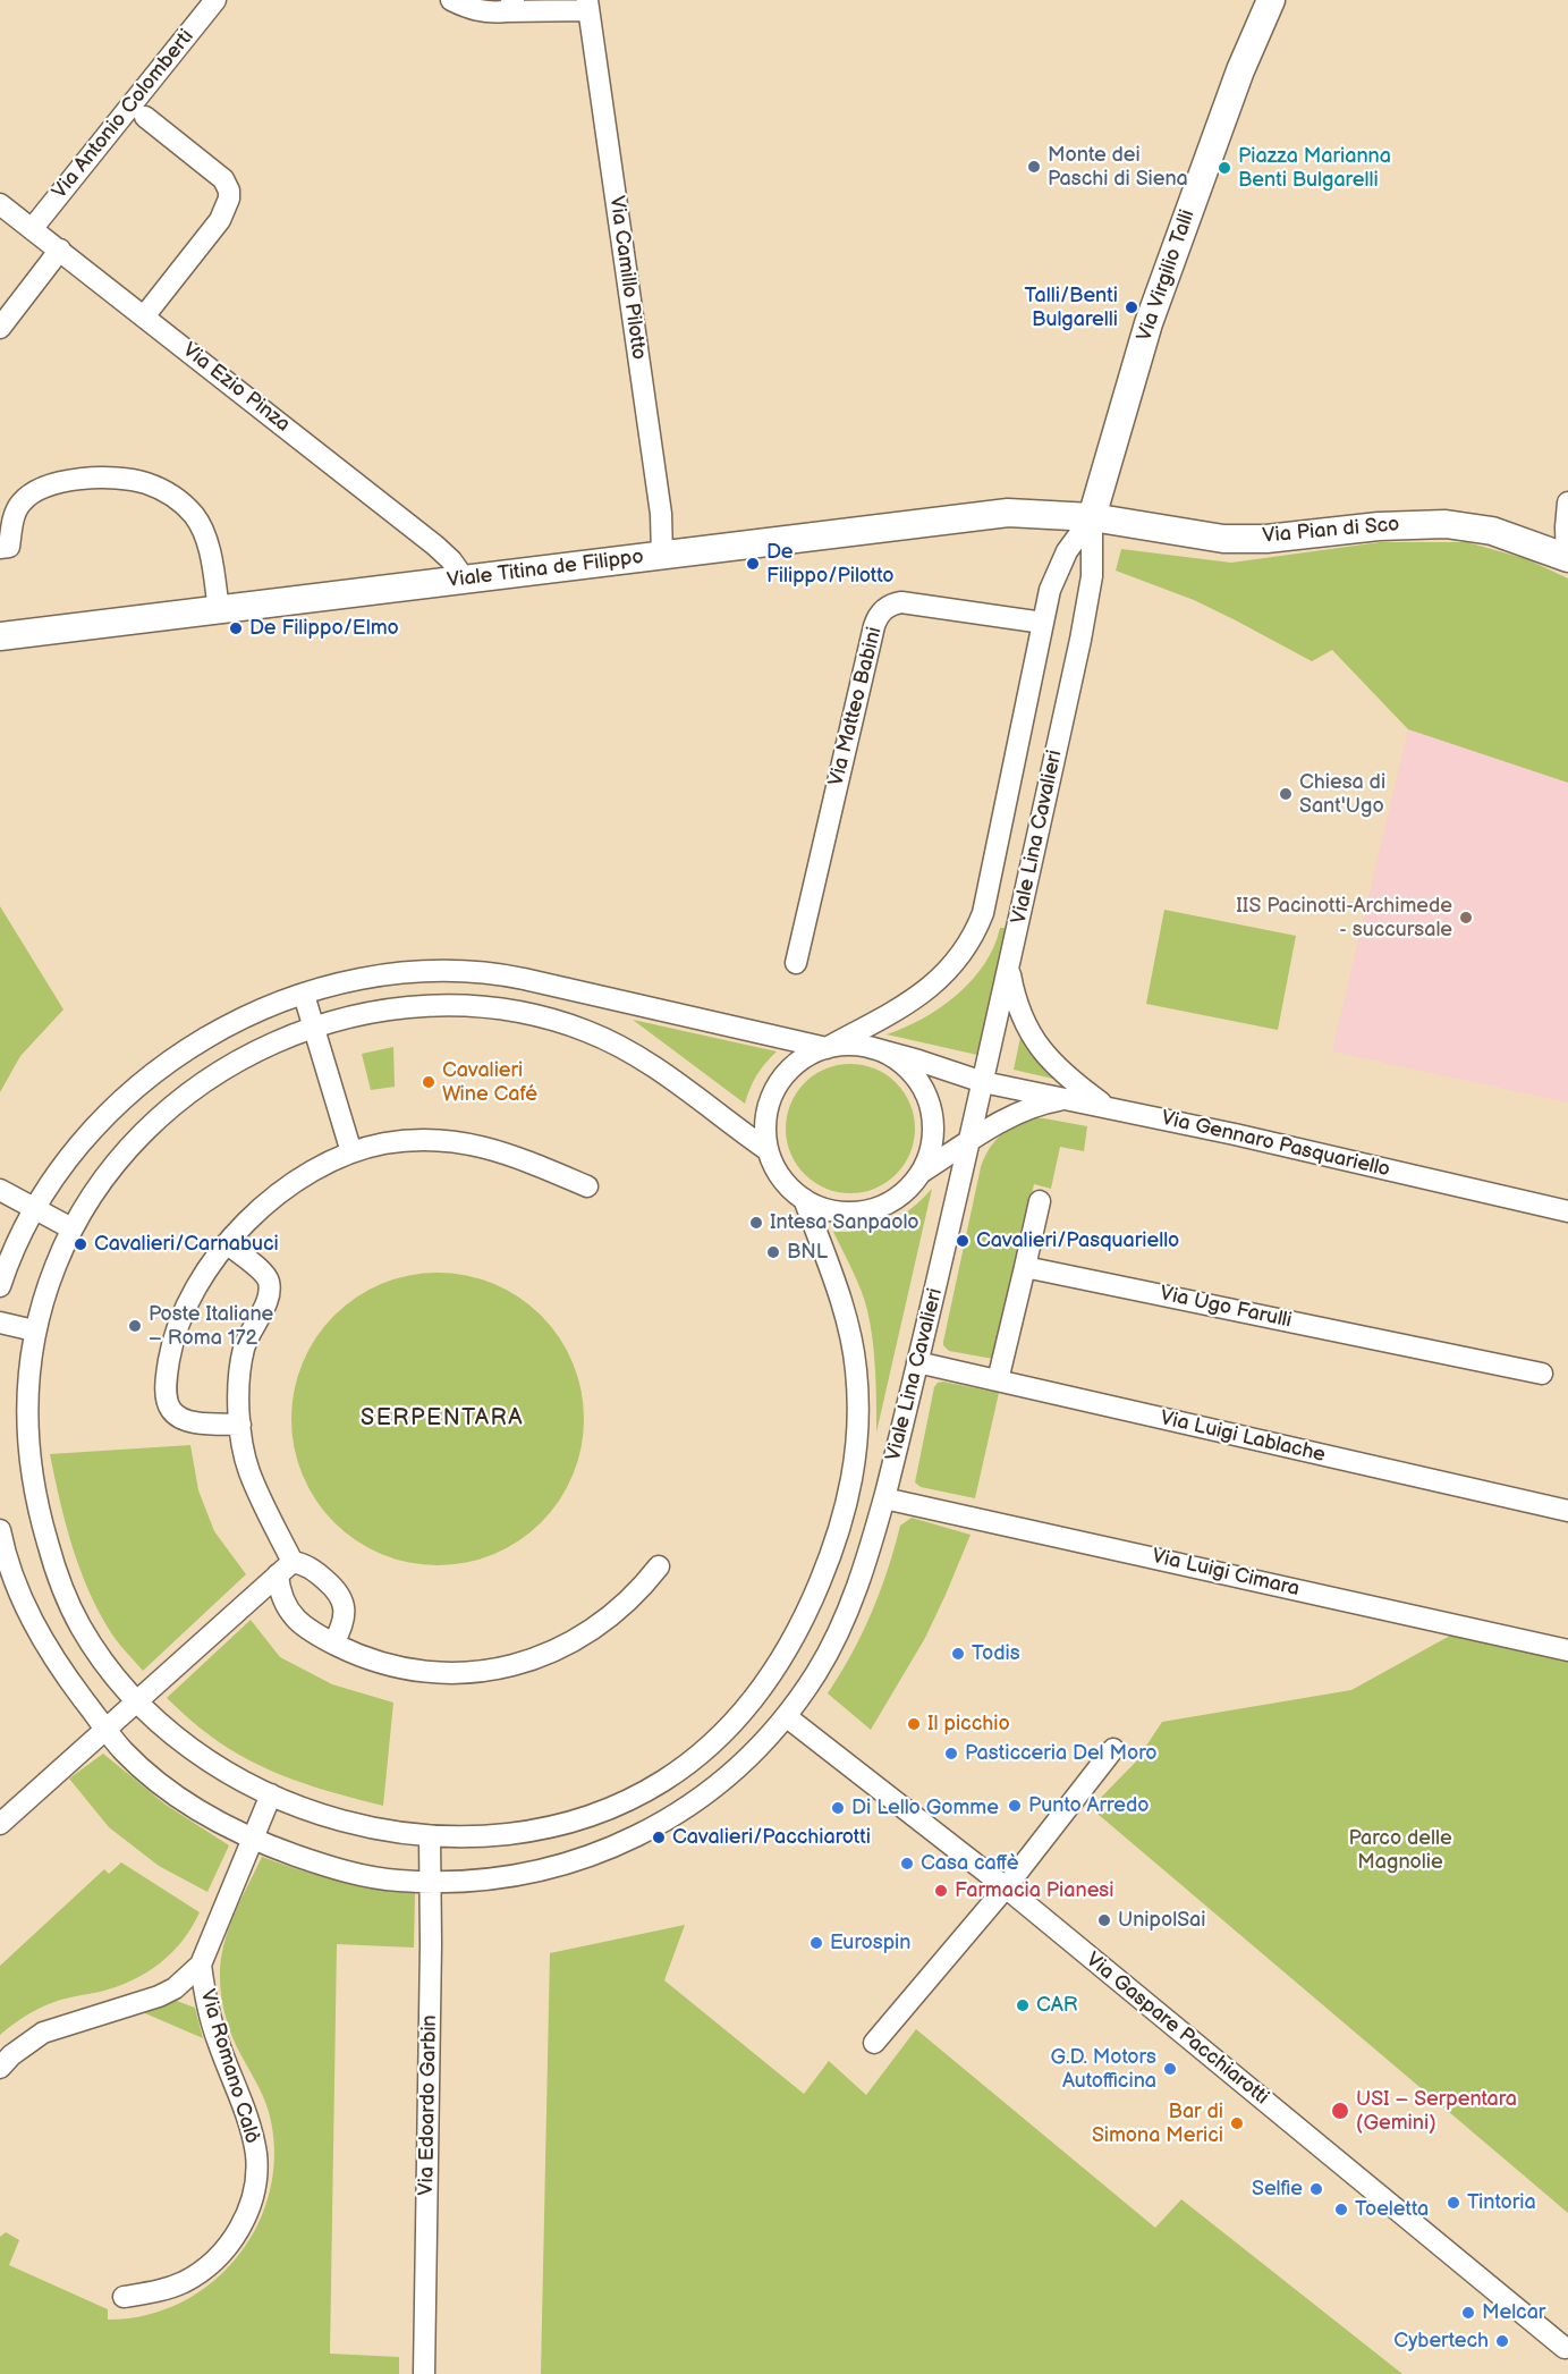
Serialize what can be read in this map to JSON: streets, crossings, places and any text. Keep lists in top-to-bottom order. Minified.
{"streets":{"street":["Via Antonio Colomberti","Via Virgilio Talli","Via Camillo Pilotto","Via Ezio Pinza","Via Pian di Sco","Viale Titina de Filippo","Via Matteo Babini","Viale Lina Cavalieri","Via Gennaro Pasquariello","Via Ugo Farulli","Via Luigi Lablache","Via Luigi Cimara","Via Gaspare Pacchiarotti","Via Romano Calò","Via Edoardo Garbin"]},"crossings":[["Via Antonio Colomberti","Via Ezio Pinza"],["Via Virgilio Talli","Via Pian di Sco"],["Via Virgilio Talli","Viale Titina de Filippo"],["Via Virgilio Talli","Viale Lina Cavalieri"],["Via Camillo Pilotto","Viale Titina de Filippo"],["Via Ezio Pinza","Viale Titina de Filippo"],["Via Pian di Sco","Viale Titina de Filippo"],["Via Pian di Sco","Viale Lina Cavalieri"],["Viale Titina de Filippo","Viale Lina Cavalieri"],["Via Matteo Babini","Viale Lina Cavalieri"],["Viale Lina Cavalieri","Via Gennaro Pasquariello"],["Viale Lina Cavalieri","Via Luigi Lablache"],["Viale Lina Cavalieri","Via Luigi Cimara"],["Viale Lina Cavalieri","Via Gaspare Pacchiarotti"],["Viale Lina Cavalieri","Via Romano Calò"],["Viale Lina Cavalieri","Via Edoardo Garbin"]],"districts":["SERPENTARA"],"parks":["Parco delle Magnolie"],"places":["Monte dei Paschi di Siena","Piazza Marianna Benti Bulgarelli","Talli/Benti Bulgarelli","De Filippo/Pilotto","De Filippo/Elmo","Chiesa di Sant'Ugo","IIS Pacinotti-Archimede - succursale","Cavalieri Wine Café","Intesa Sanpaolo","Cavalieri/Pasquariello","Cavalieri/Carnabuci","BNL","Poste Italiane – Roma 172","Todis","Il picchio","Pasticceria Del Moro","Punto Arredo","Di Lello Gomme","Cavalieri/Pacchiarotti","Casa caffè","Farmacia Pianesi","UnipolSai","Eurospin","CAR","G.D. Motors Autofficina","USI – Serpentara (Gemini)","Bar di Simona Merici","Selfie","Tintoria","Toeletta","Melcar","Cybertech"]}
